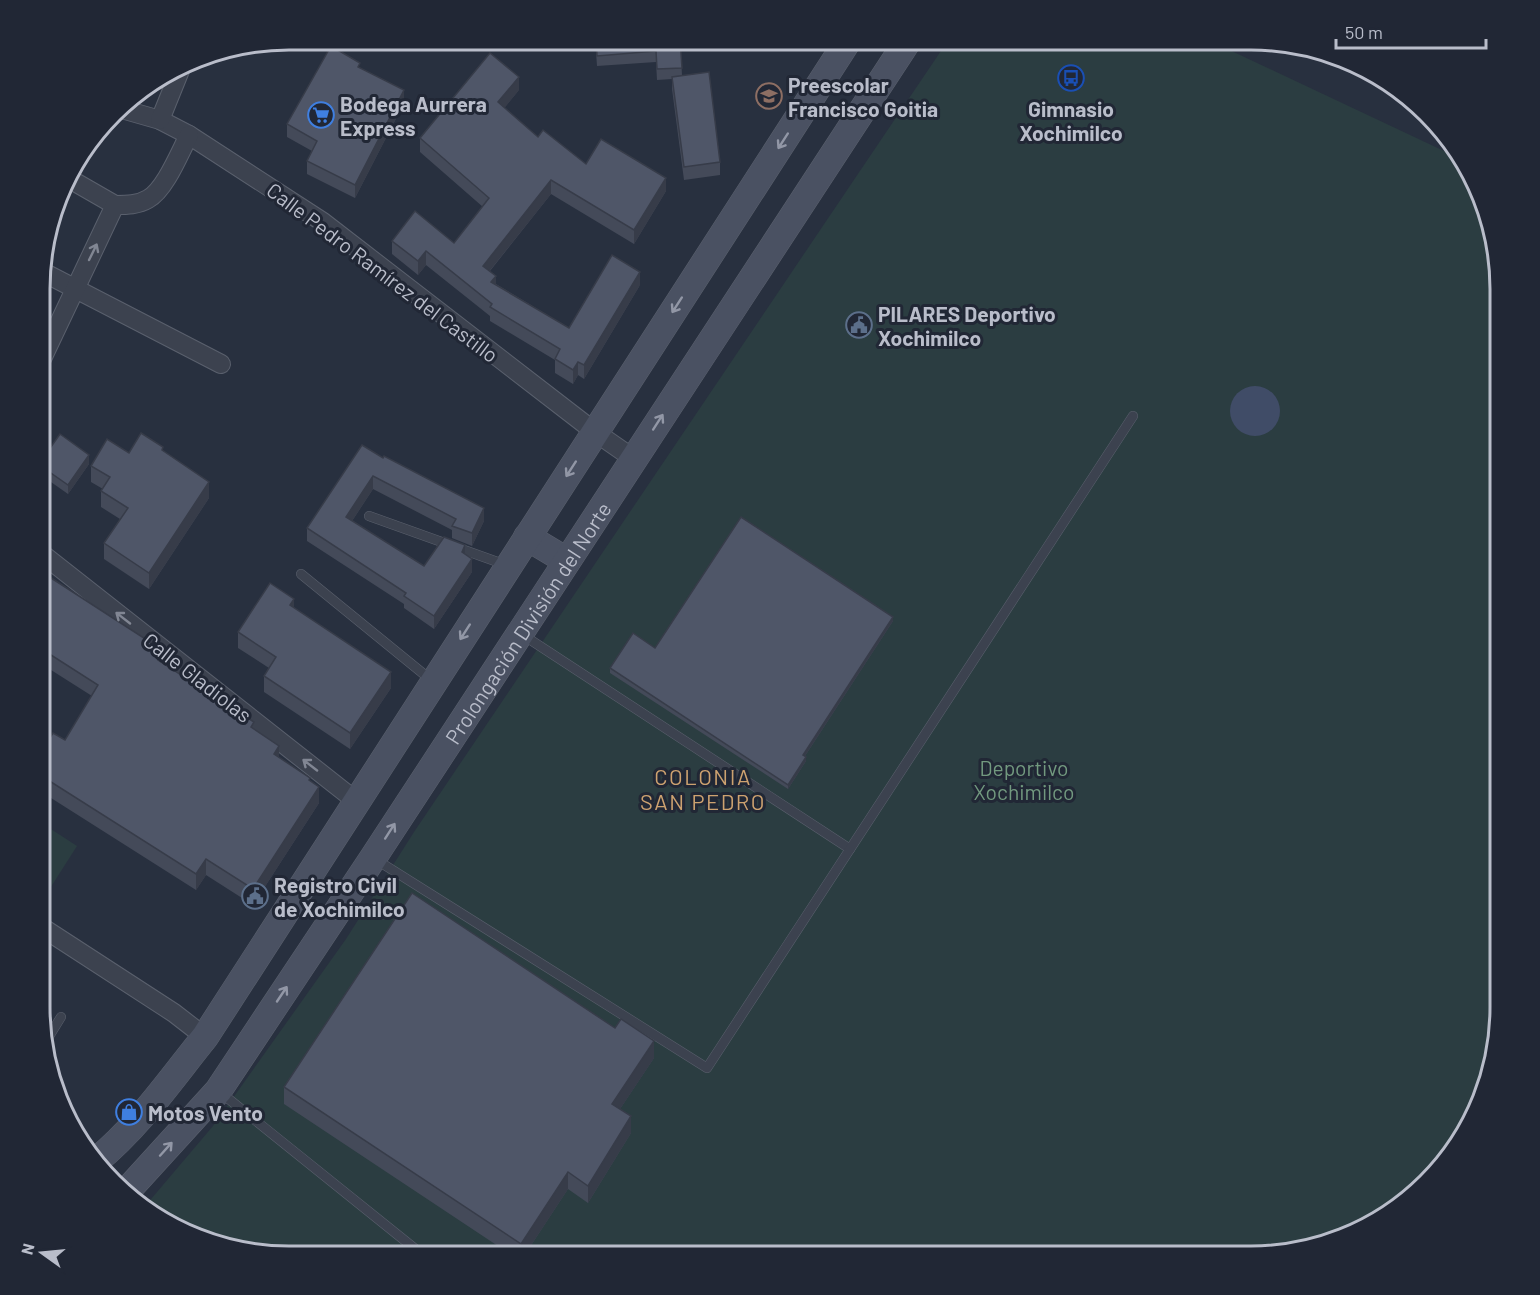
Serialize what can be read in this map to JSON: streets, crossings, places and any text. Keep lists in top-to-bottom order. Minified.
{"streets":{"main road":["Prolongación División del Norte"],"street":["Calle Pedro Ramírez del Castillo","Calle Gladiolas"]},"crossings":[["Calle Pedro Ramírez del Castillo","Prolongación División del Norte"]],"one_way":["Calle Gladiolas"],"districts":["COLONIA SAN PEDRO"],"parks":["Deportivo Xochimilco"],"places":{"bus stop":["Gimnasio Xochimilco"],"school or university":["Preescolar Francisco Goitia"],"supermarket":["Bodega Aurrera Express"],"public building":["PILARES Deportivo Xochimilco","Registro Civil de Xochimilco"],"shop":["Motos Vento"]},"scale_bar":"50 m","north":"left"}
